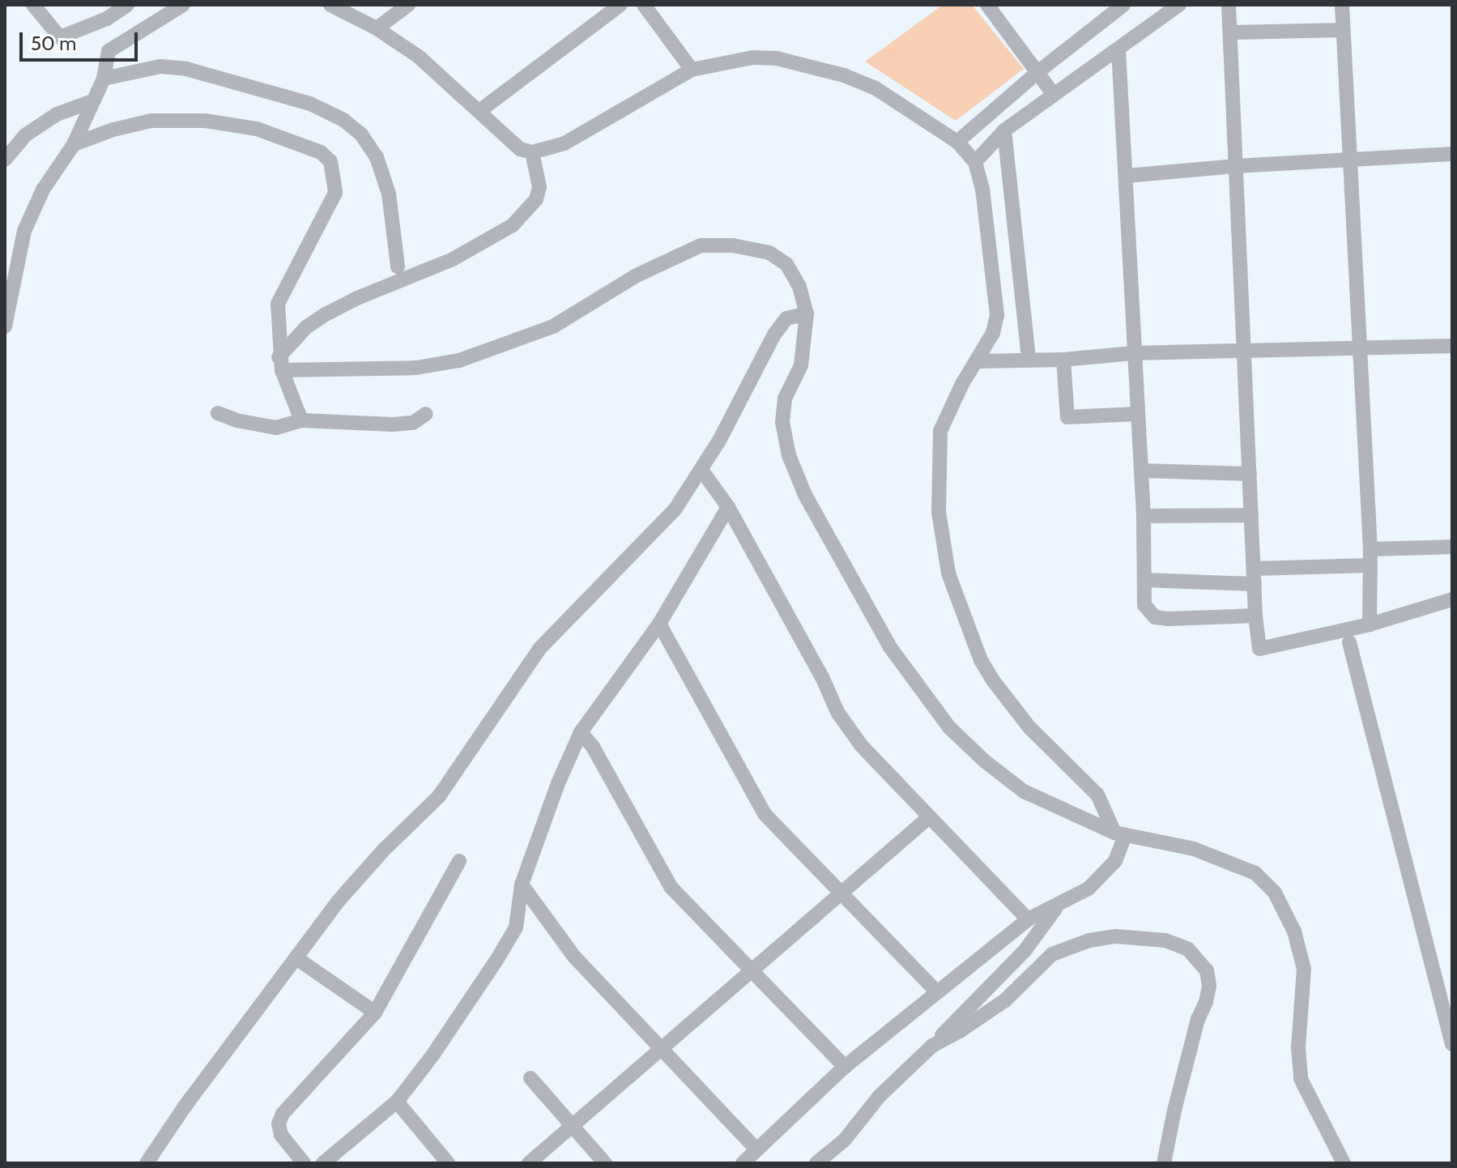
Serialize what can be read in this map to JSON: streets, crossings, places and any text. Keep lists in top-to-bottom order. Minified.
{"scale_bar":"50 m"}
